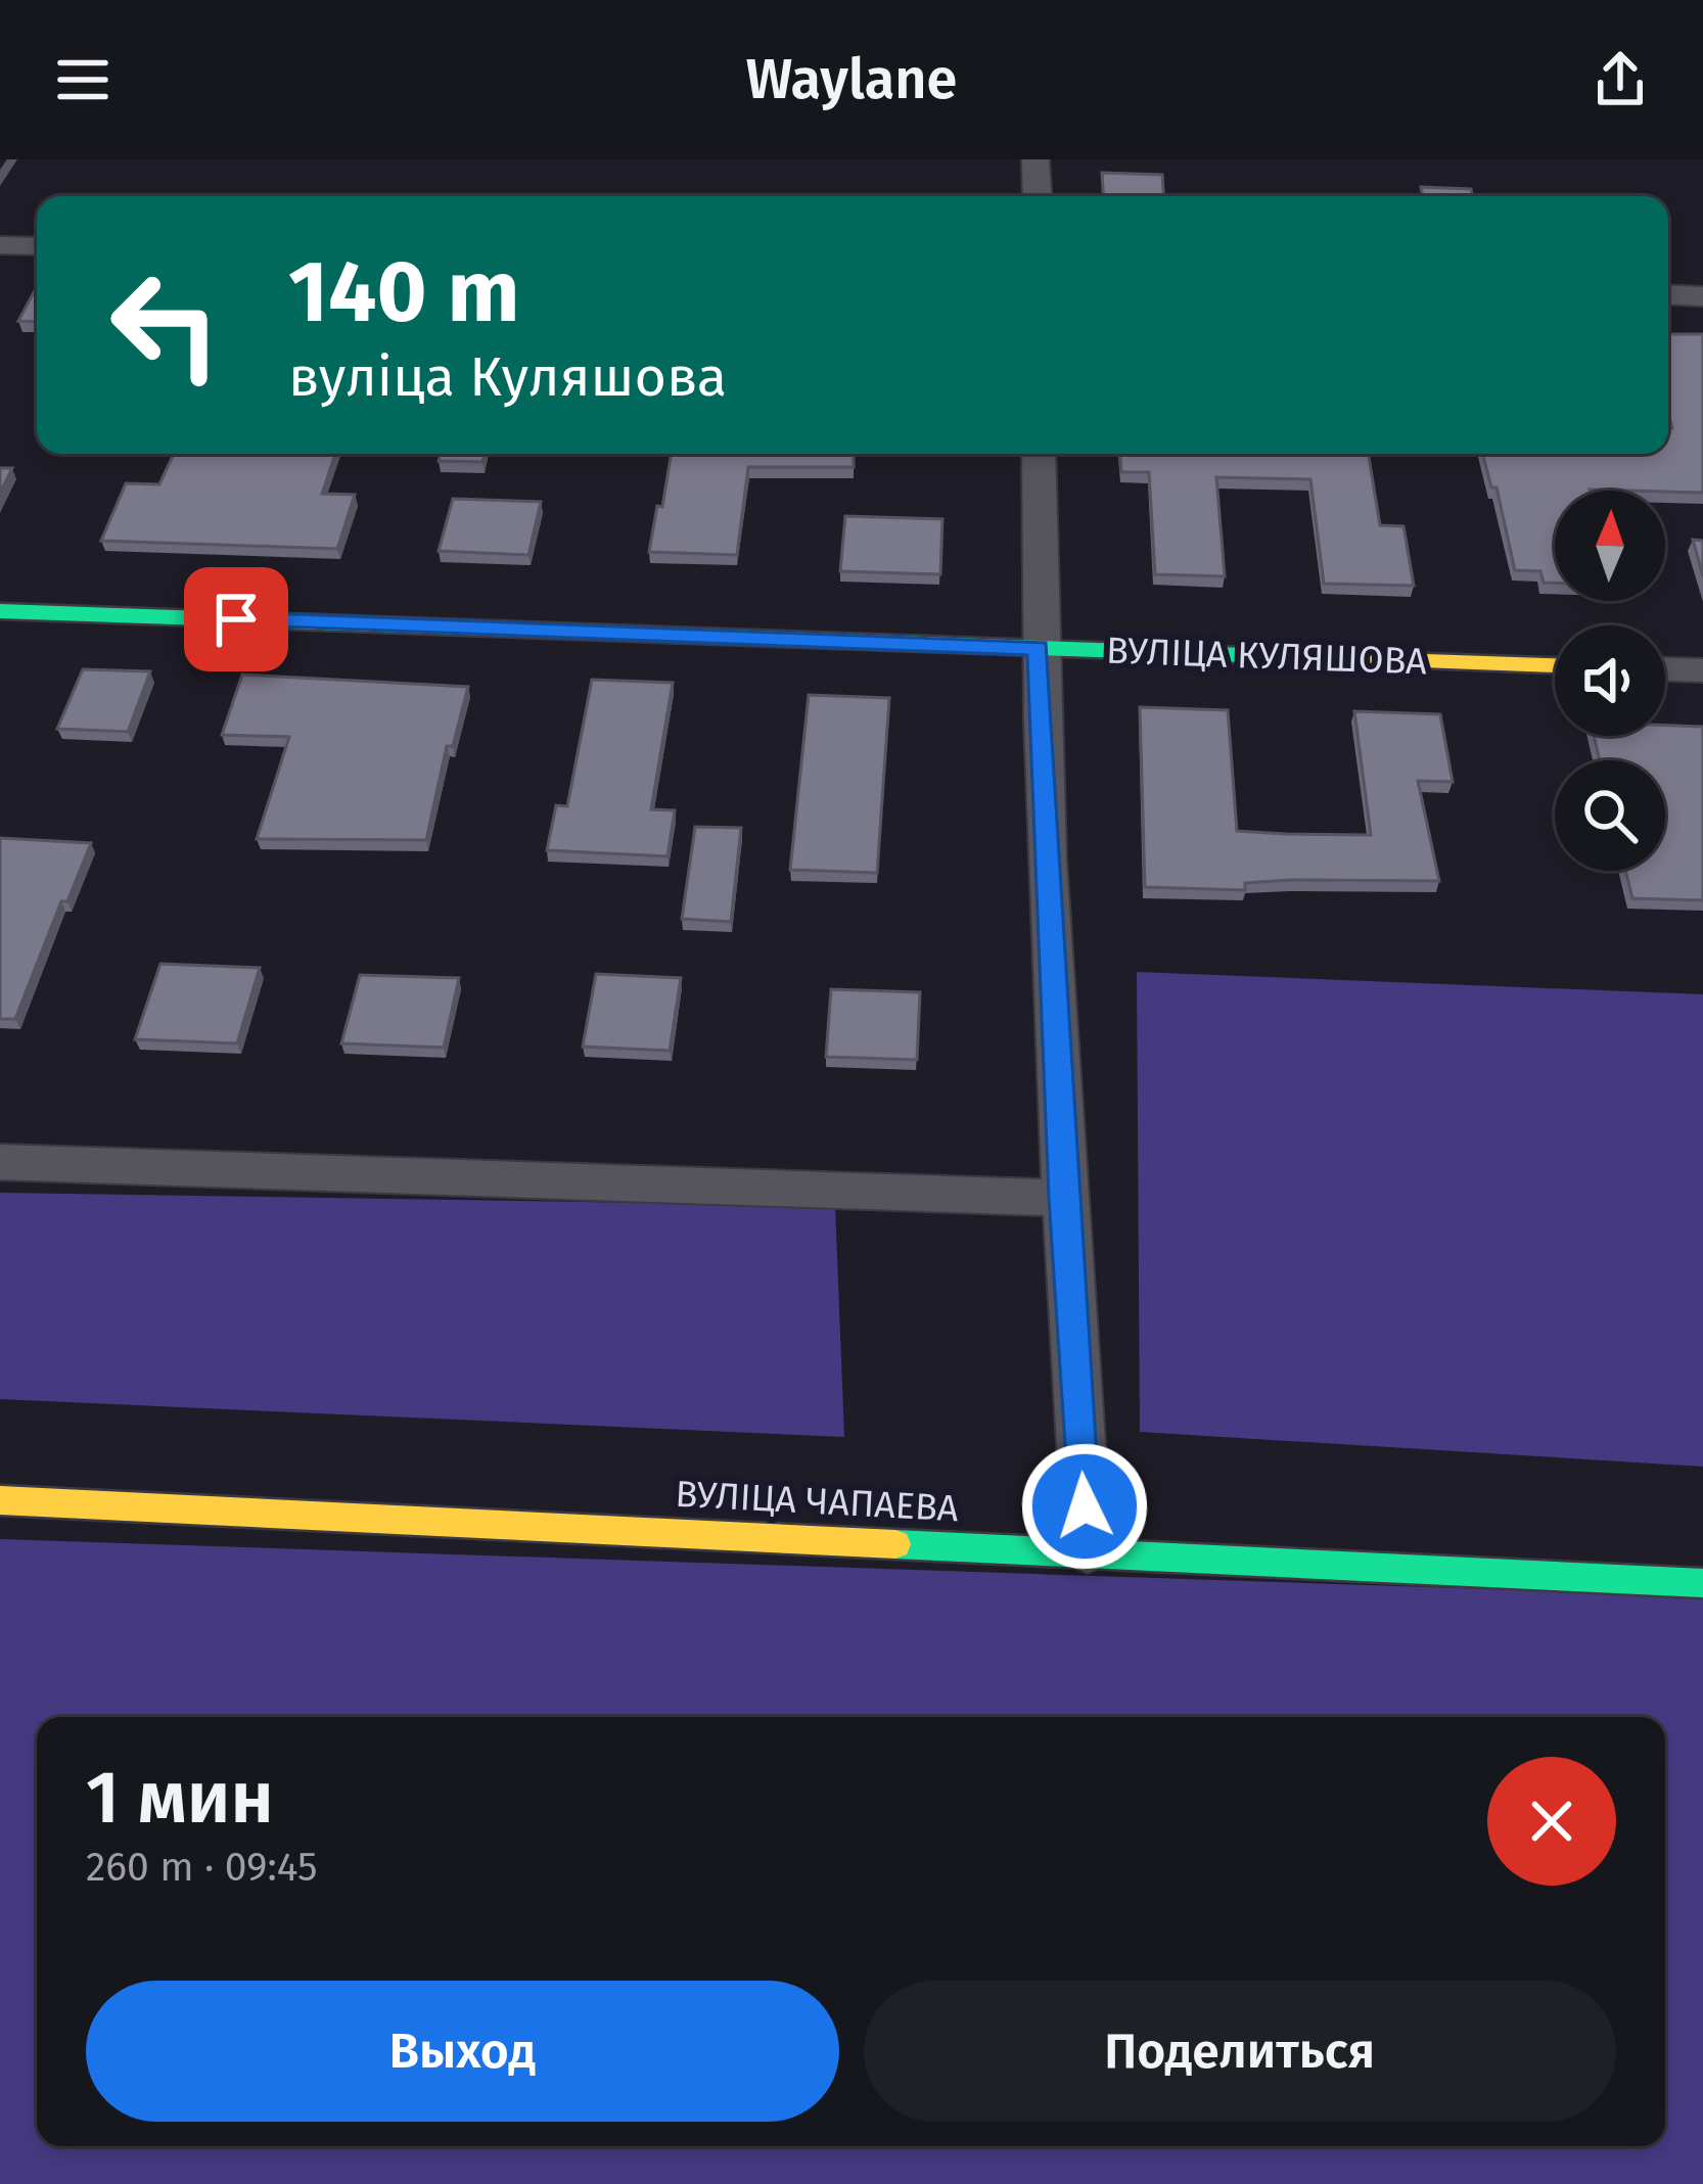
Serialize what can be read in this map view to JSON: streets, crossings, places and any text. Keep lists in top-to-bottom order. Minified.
{"streets":{"street":["ВУЛІЦА КУЛЯШОВА","ВУЛІЦА ЧАПАЕВА"]},"north":"top","page":{"header":"Waylane","turn":["140 m","вуліца Куляшова"],"heading":["1 мин","260 m · 09:45"],"buttons":["Выход","Поделиться"]}}
